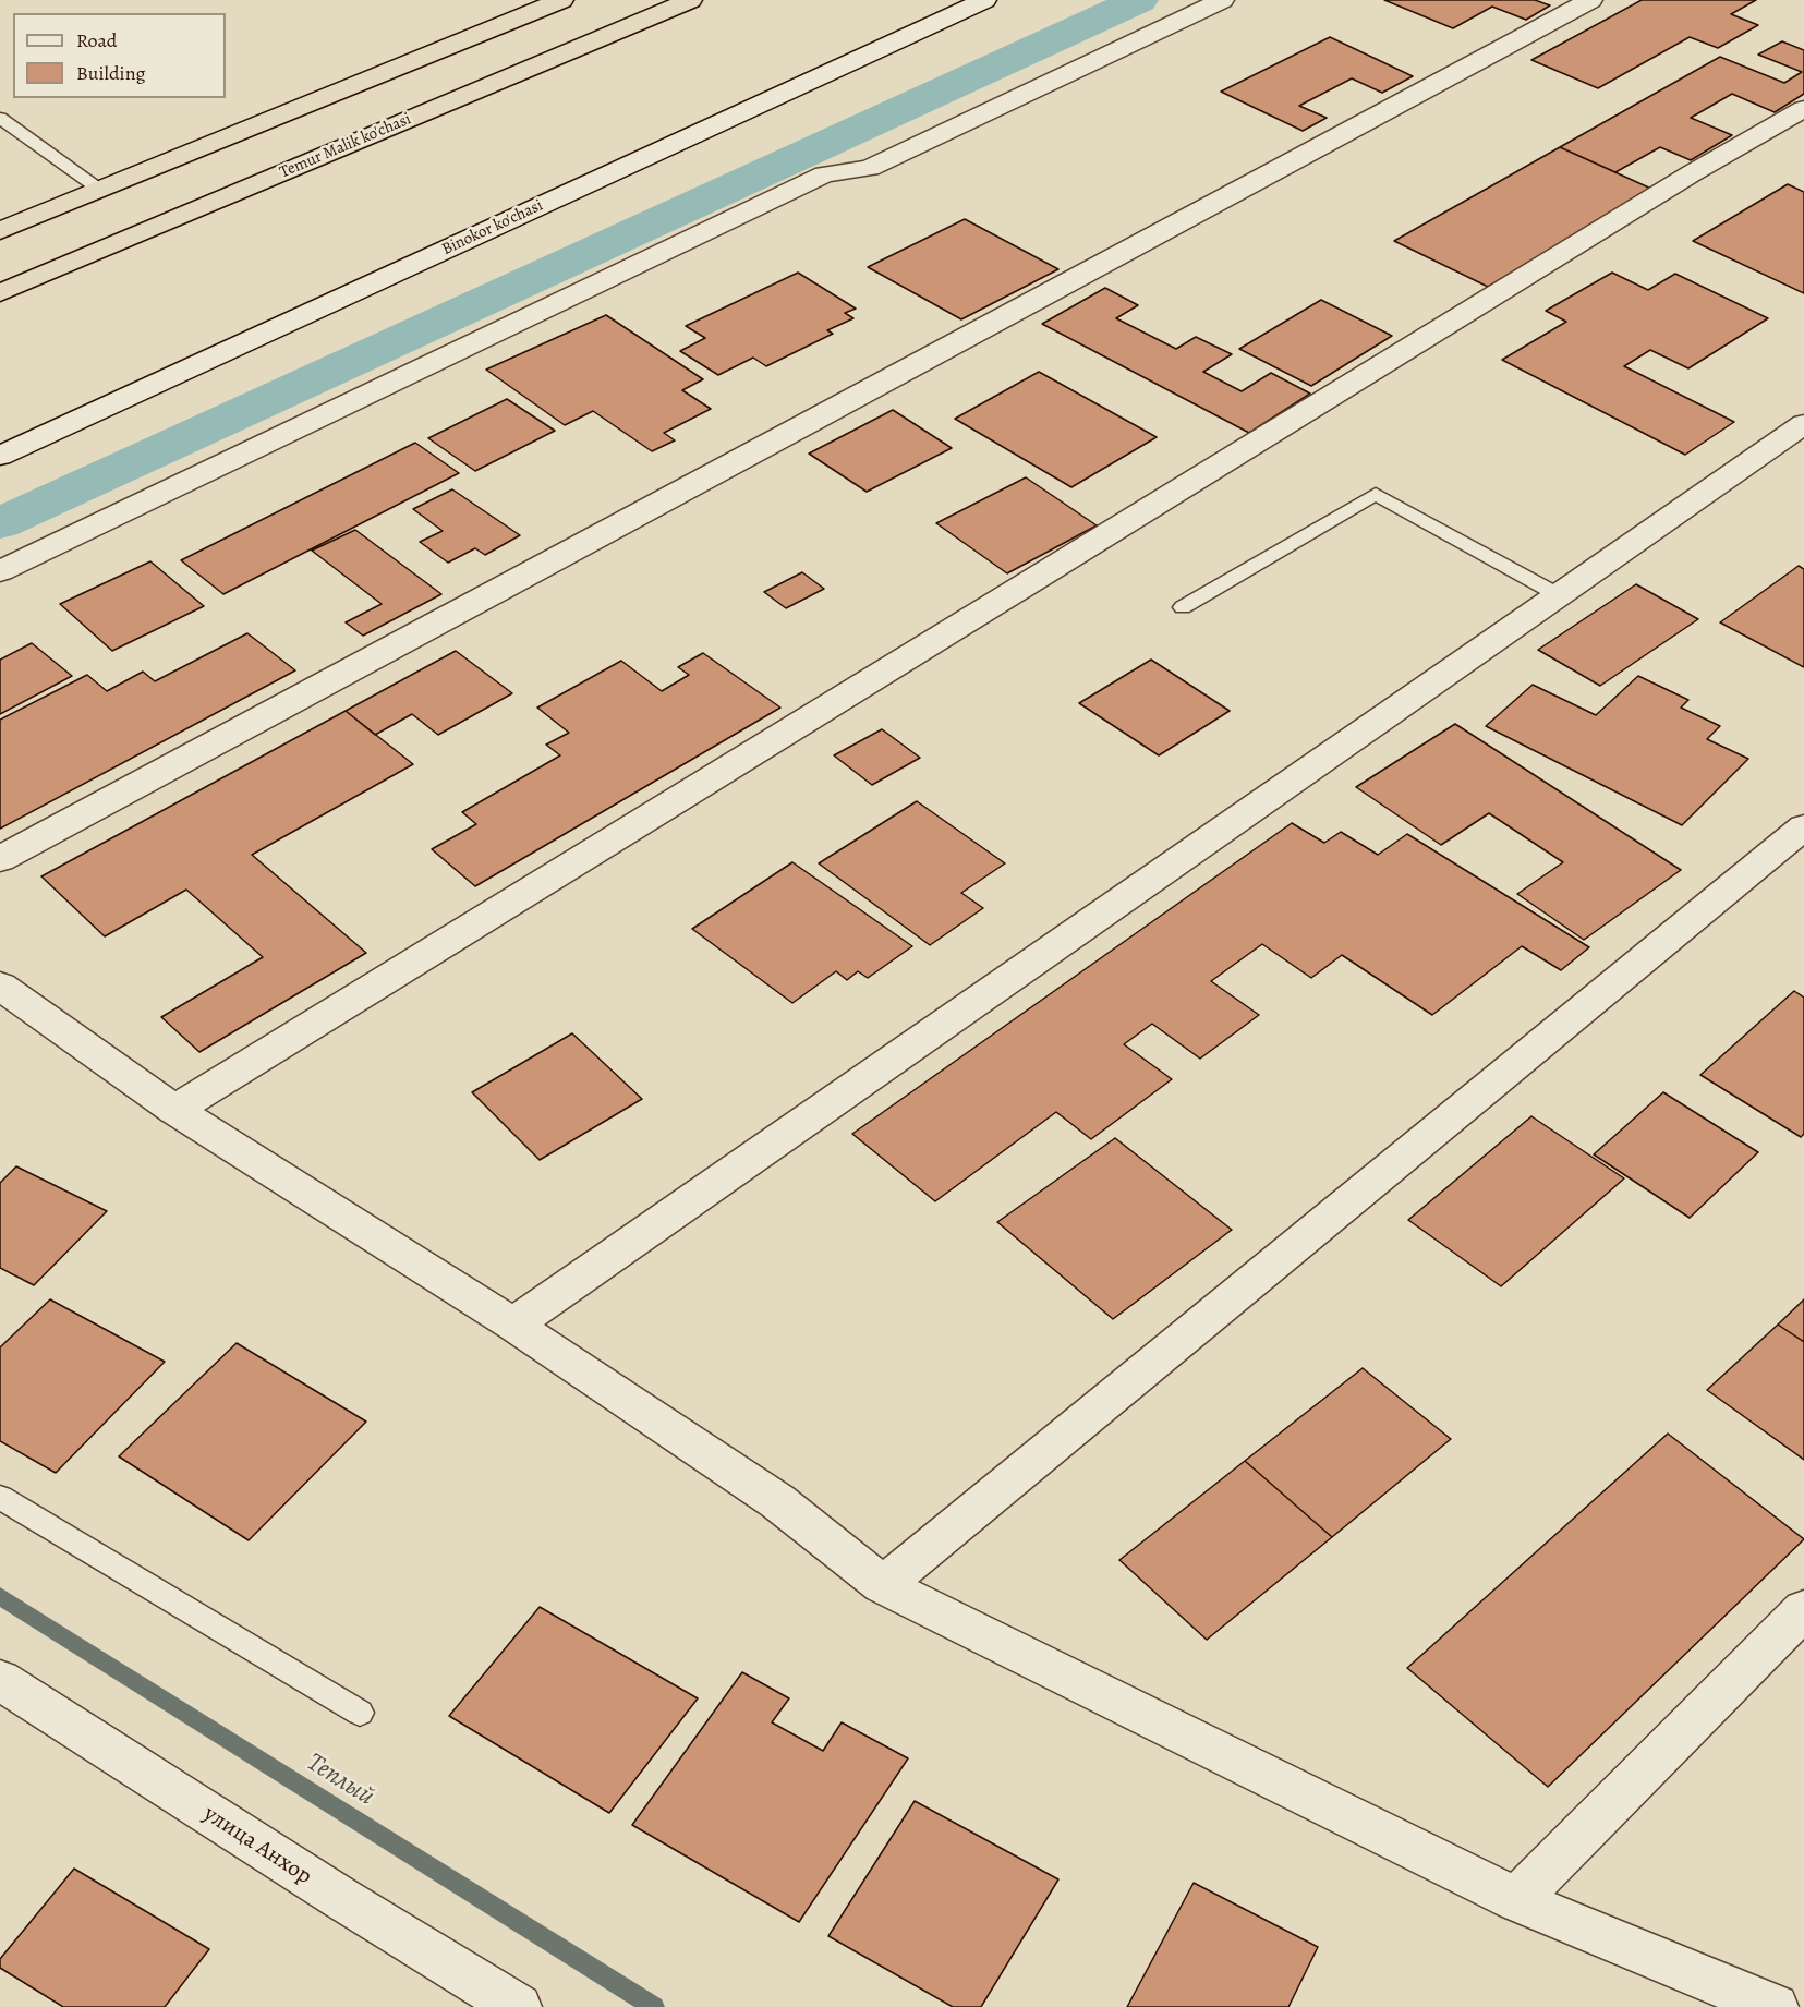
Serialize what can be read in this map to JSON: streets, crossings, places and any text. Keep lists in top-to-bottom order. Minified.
{"streets":{"highway":["Temur Malik ko'chasi"],"street":["Binokor ko'chasi","улица Анхор"]},"water":["Теплый"],"legend":["Road","Building"]}
